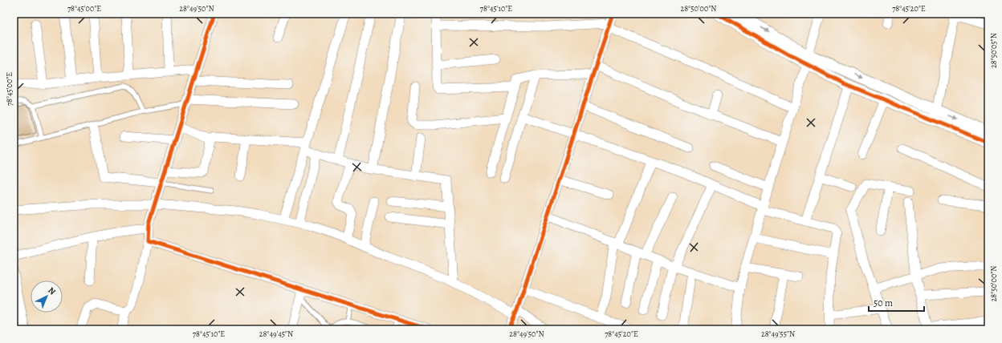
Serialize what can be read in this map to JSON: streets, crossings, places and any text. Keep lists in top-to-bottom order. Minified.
{"scale_bar":"50 m","north":"top right","coordinates":["78°45'00\"E","28°49'50\"N","78°45'10\"E","28°50'00\"N","78°45'20\"E","28°50'05\"N","28°49'45\"N","28°49'55\"N"]}
